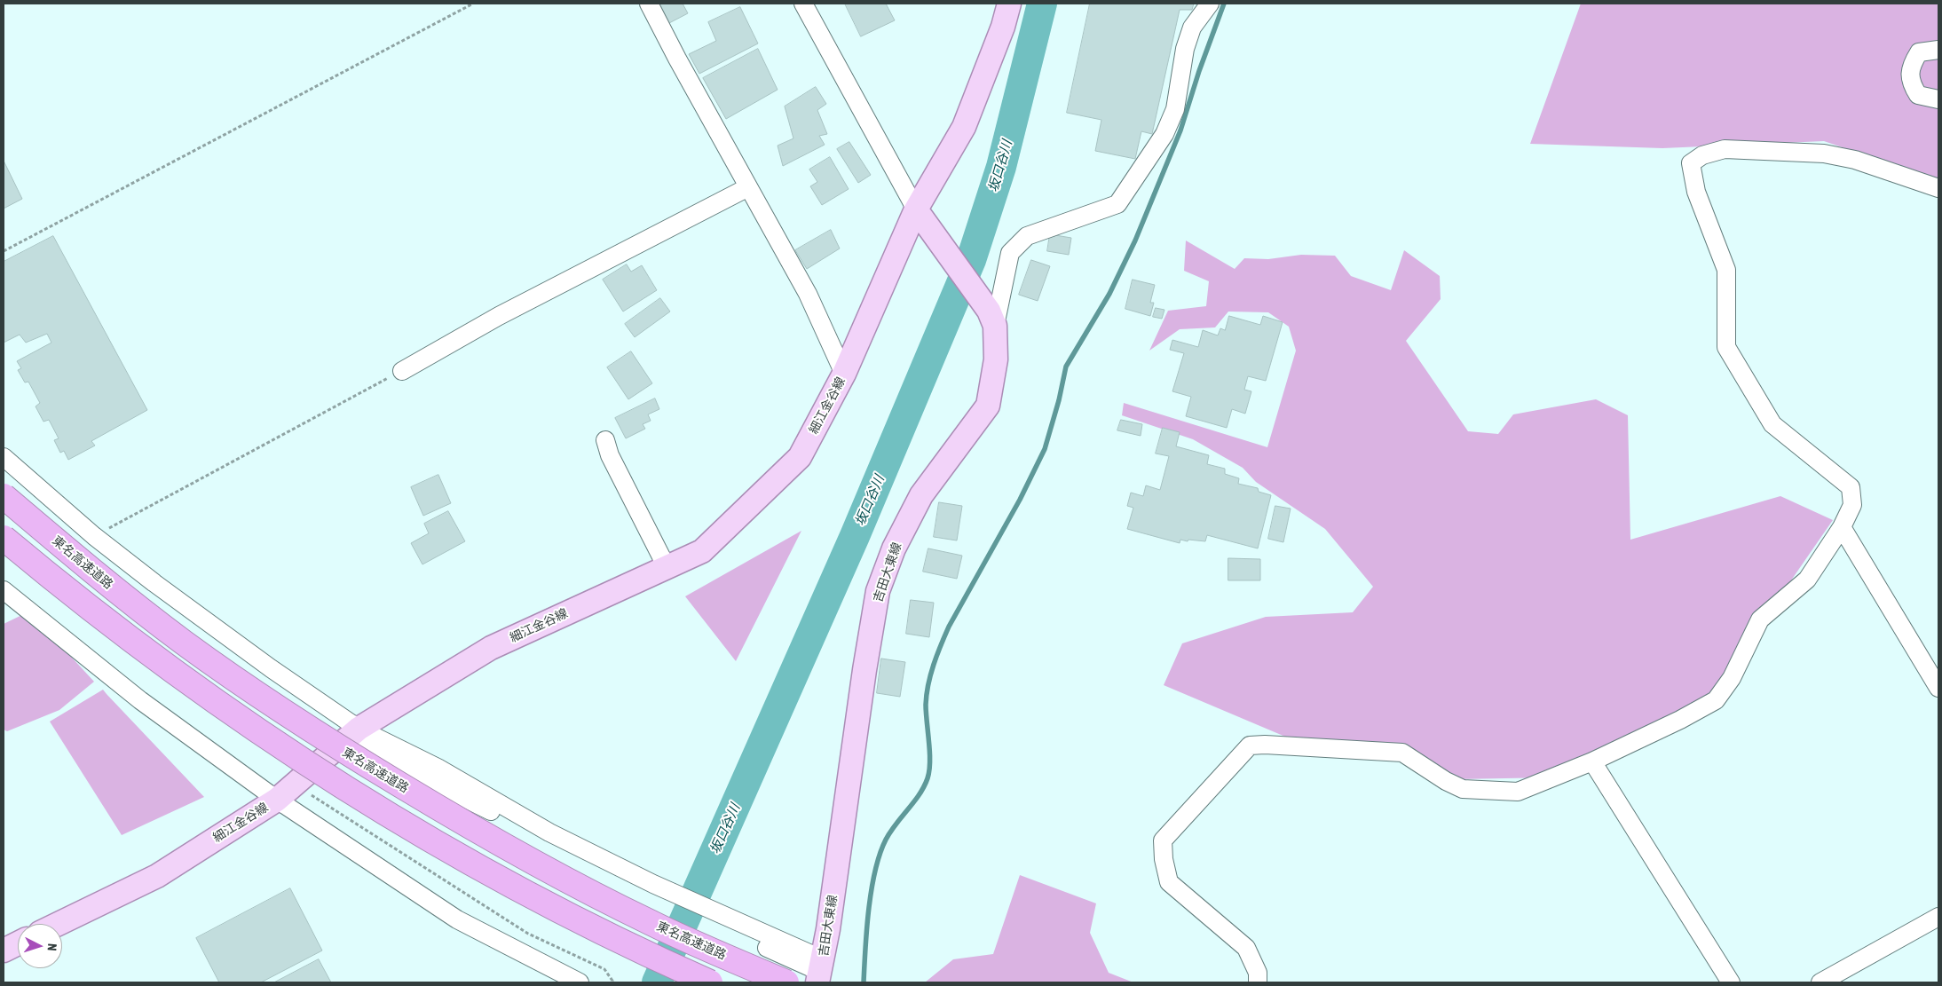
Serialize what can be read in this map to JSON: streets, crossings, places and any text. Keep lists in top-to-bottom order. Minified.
{"streets":{"highway":["東名高速道路"],"main road":["細江金谷線","吉田大東線"]},"water":["坂口谷川"],"north":"right"}
